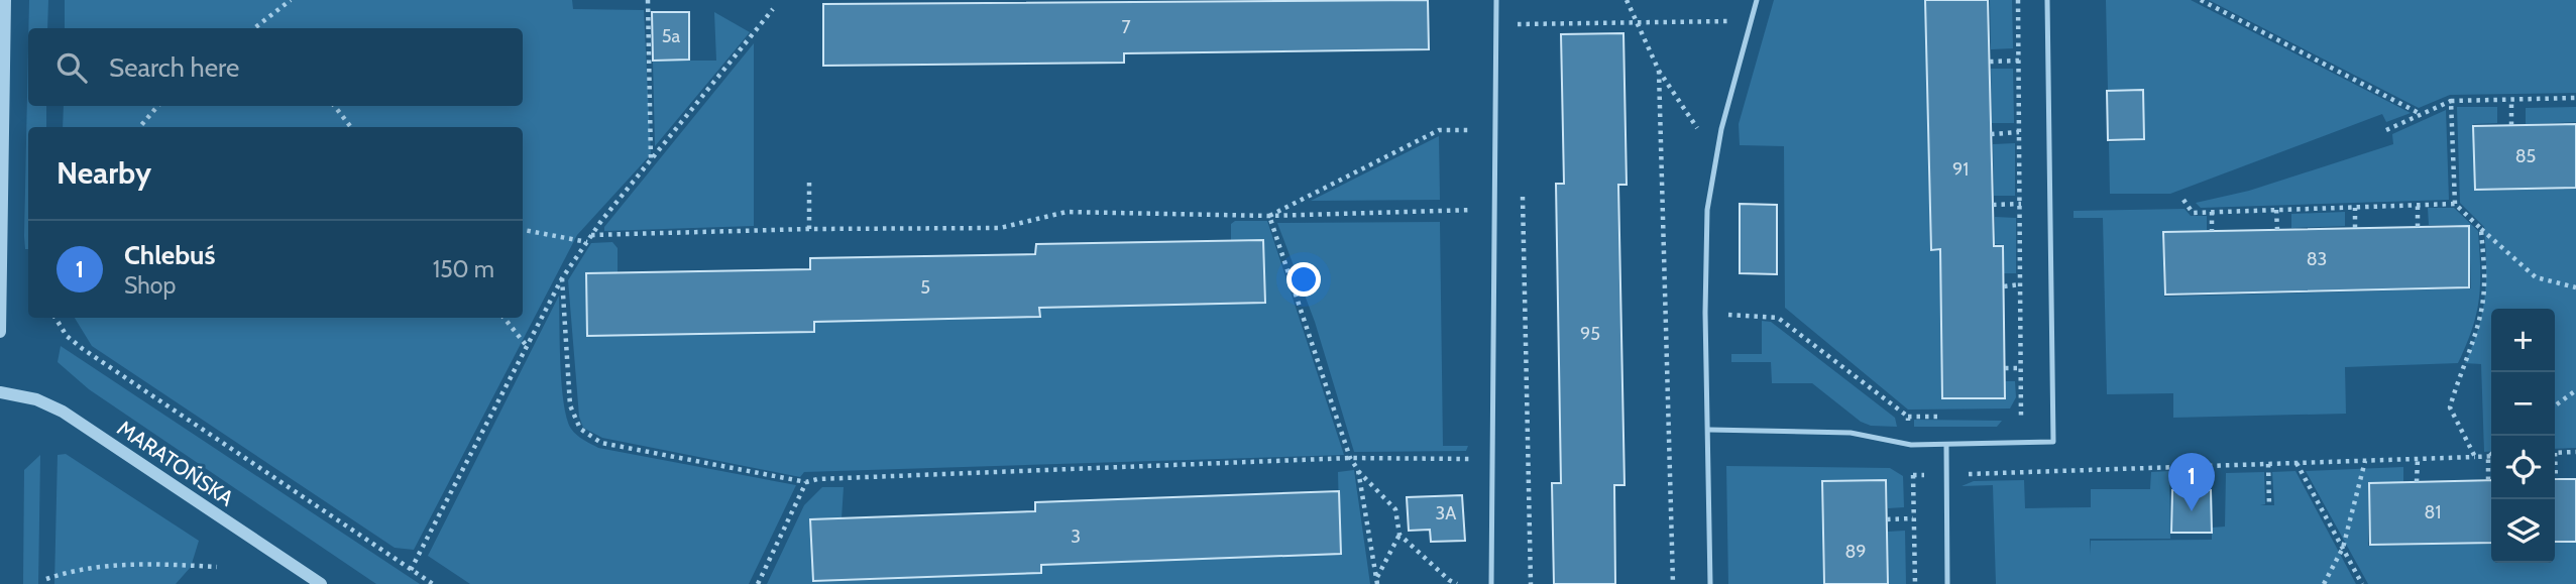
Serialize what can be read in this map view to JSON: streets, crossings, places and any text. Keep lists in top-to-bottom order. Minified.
{"streets":{"street":["MARATOŃSKA"]},"house_numbers":["7","5a","85","91","83","5","95","81","3A","3","89"],"page":{"search":"Search here","heading":"Nearby","list":[{"mark":"1","name":"Chlebuś","note":"Shop","value":"150 m"}],"map_buttons":["+","−"],"pins":"1"}}
